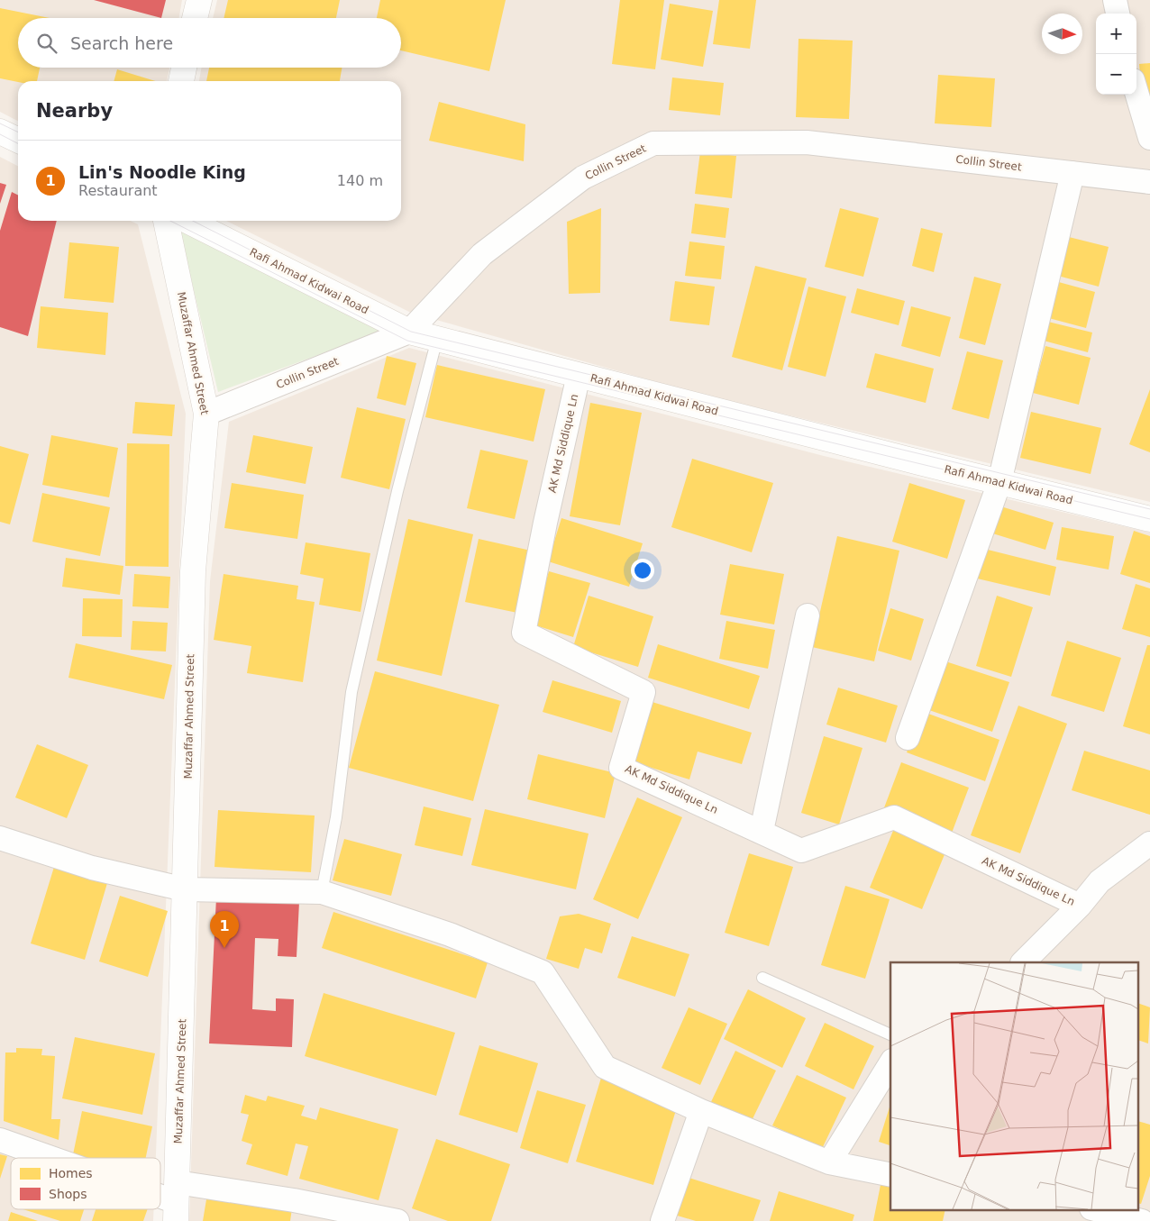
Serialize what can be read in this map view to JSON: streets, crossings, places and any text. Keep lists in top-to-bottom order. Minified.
{"streets":{"main road":["Rafi Ahmad Kidwai Road","Muzaffar Ahmed Street"],"street":["Collin Street","AK Md Siddique Ln"]},"crossings":[["Collin Street","Rafi Ahmad Kidwai Road"],["Collin Street","Muzaffar Ahmed Street"],["Rafi Ahmad Kidwai Road","AK Md Siddique Ln"]],"legend":["Homes","Shops"],"north":"right","page":{"map_buttons":["+","−"],"search":"Search here","heading":"Nearby","list":[{"mark":"1","name":"Lin's Noodle King","note":"Restaurant","value":"140 m"}],"pins":"1"}}
